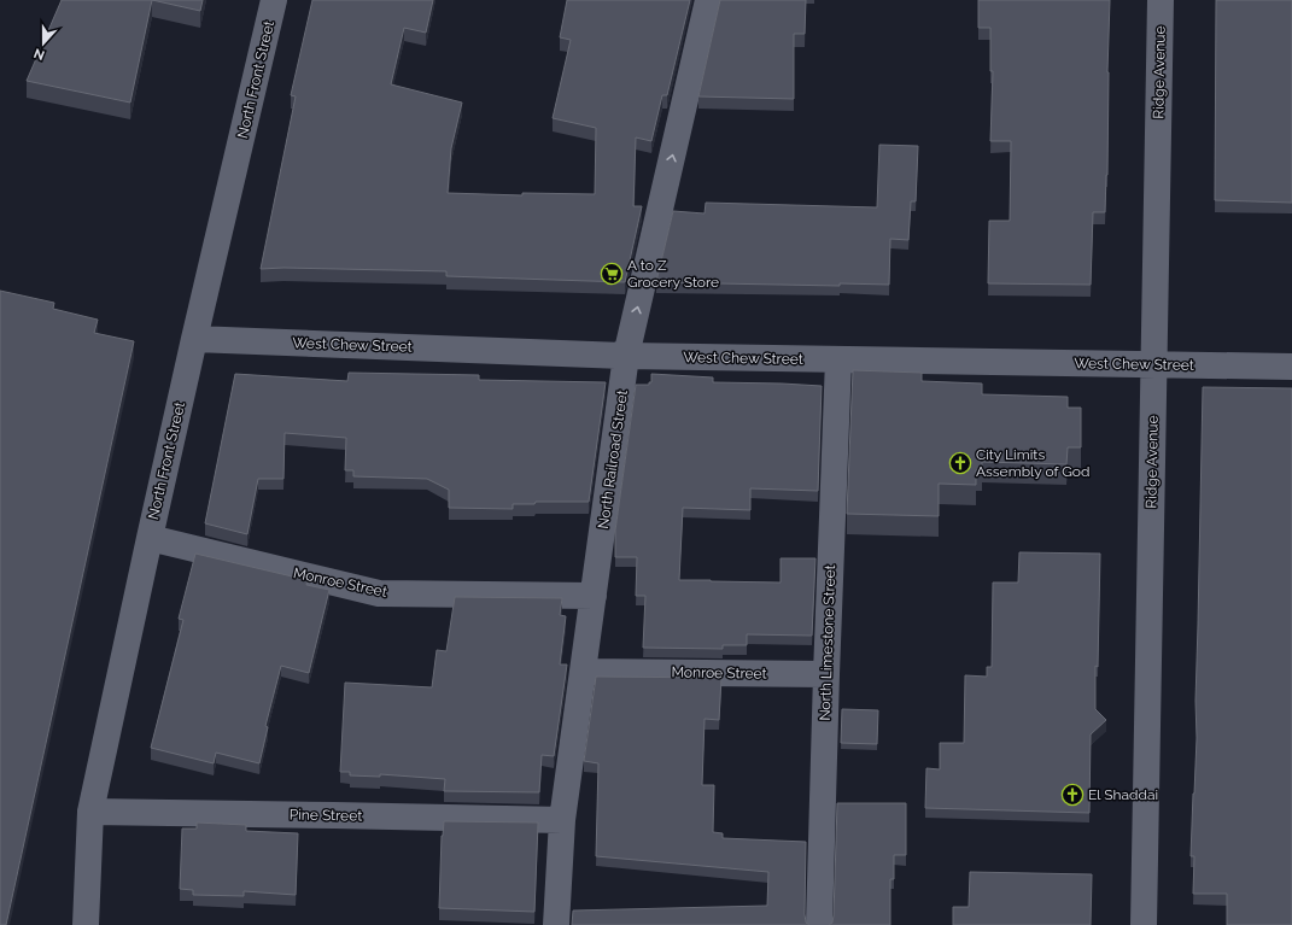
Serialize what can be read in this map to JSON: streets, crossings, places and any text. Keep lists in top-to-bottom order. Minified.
{"streets":{"street":["Ridge Avenue","North Front Street","West Chew Street","North Railroad Street","Monroe Street","North Limestone Street","Pine Street"]},"crossings":[["Ridge Avenue","West Chew Street"],["North Front Street","West Chew Street"],["North Front Street","Monroe Street"],["North Front Street","Pine Street"],["West Chew Street","North Railroad Street"],["West Chew Street","North Limestone Street"],["North Railroad Street","Monroe Street"],["North Railroad Street","Pine Street"],["Monroe Street","North Limestone Street"]],"one_way":["North Railroad Street"],"places":{"supermarket":["A to Z Grocery Store"],"church":["City Limits Assembly of God","El Shaddai"]},"north":"bottom"}
